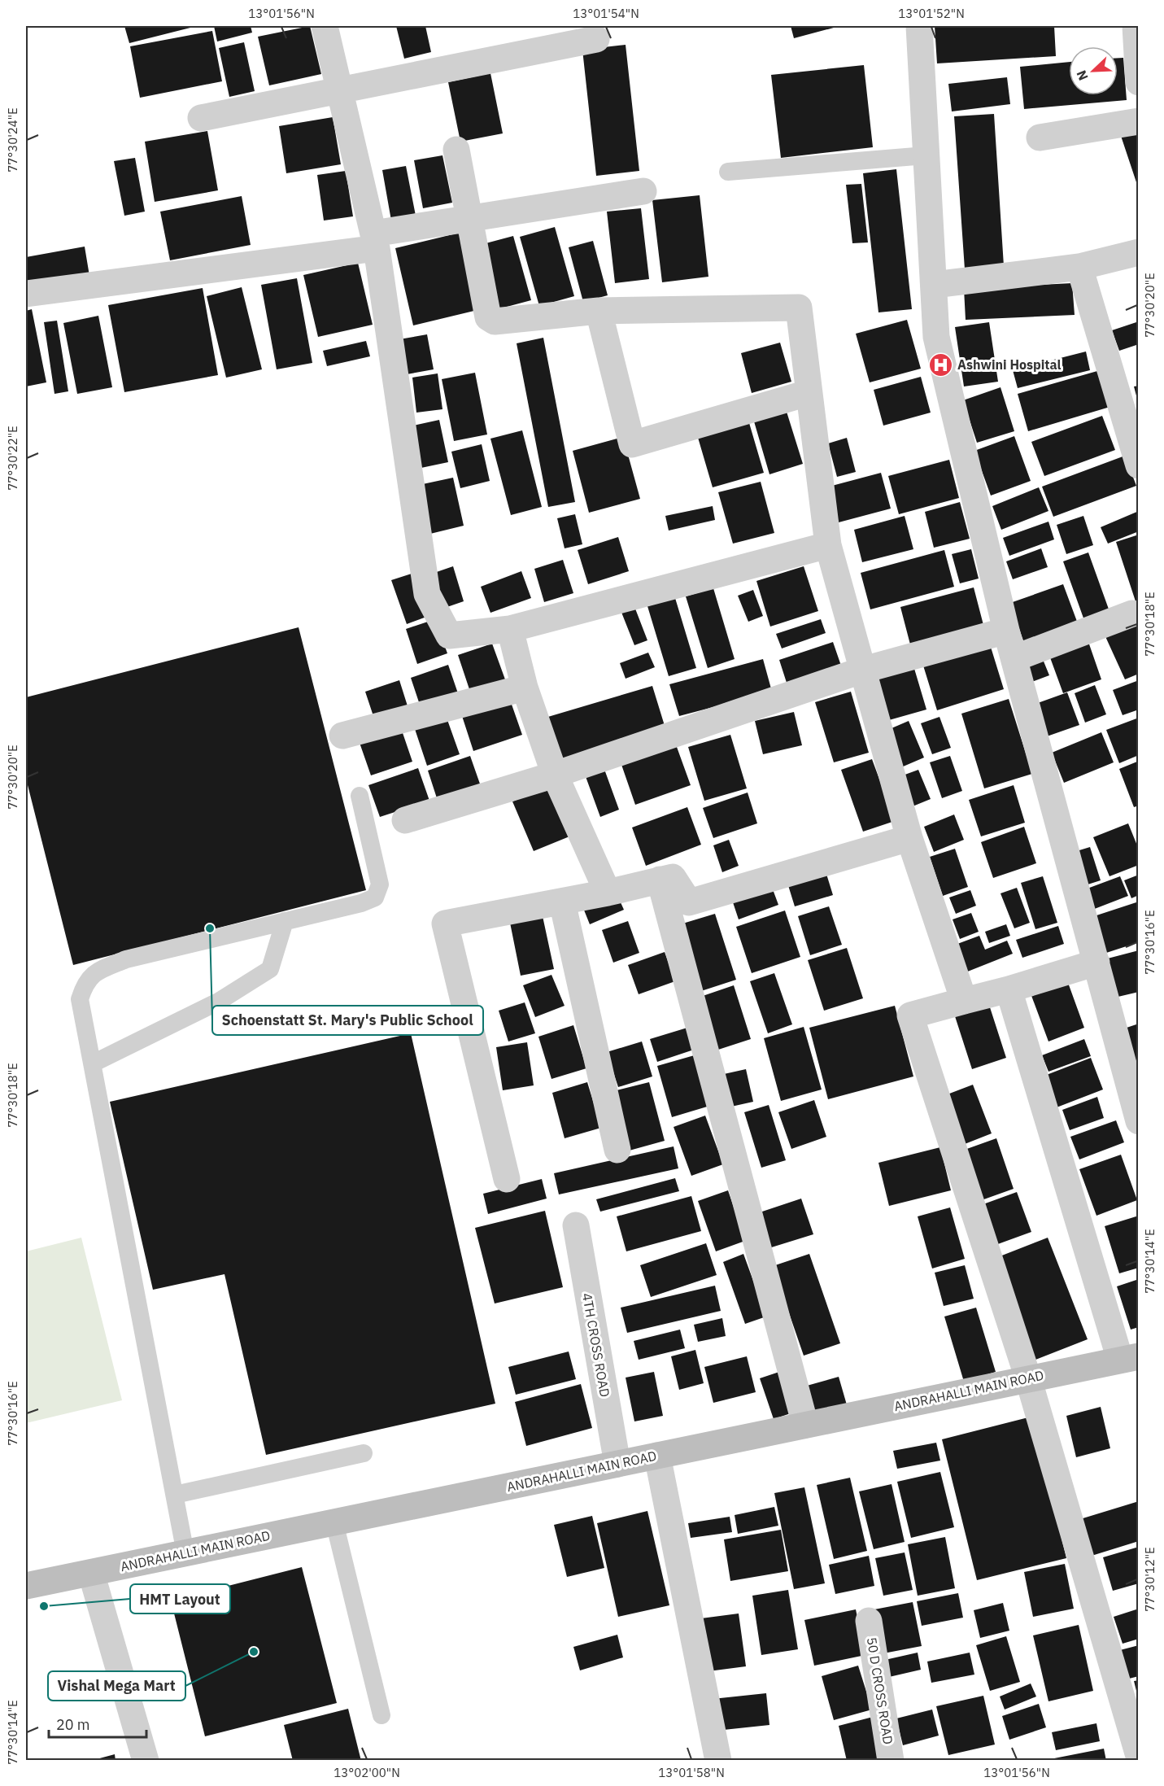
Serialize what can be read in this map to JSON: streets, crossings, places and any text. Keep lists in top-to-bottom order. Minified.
{"streets":{"main road":["ANDRAHALLI MAIN ROAD"],"street":["4TH CROSS ROAD","50 D CROSS ROAD"]},"crossings":[["4TH CROSS ROAD","ANDRAHALLI MAIN ROAD"]],"places":{"hospital":["Ashwini Hospital"],"other":["Schoenstatt St. Mary's Public School","HMT Layout","Vishal Mega Mart"]},"scale_bar":"20 m","north":"bottom left","coordinates":["13°01'56\"N","13°01'54\"N","13°01'52\"N","77°30'24\"E","77°30'20\"E","77°30'22\"E","77°30'18\"E","77°30'16\"E","77°30'14\"E","77°30'12\"E","13°02'00\"N","13°01'58\"N"]}
